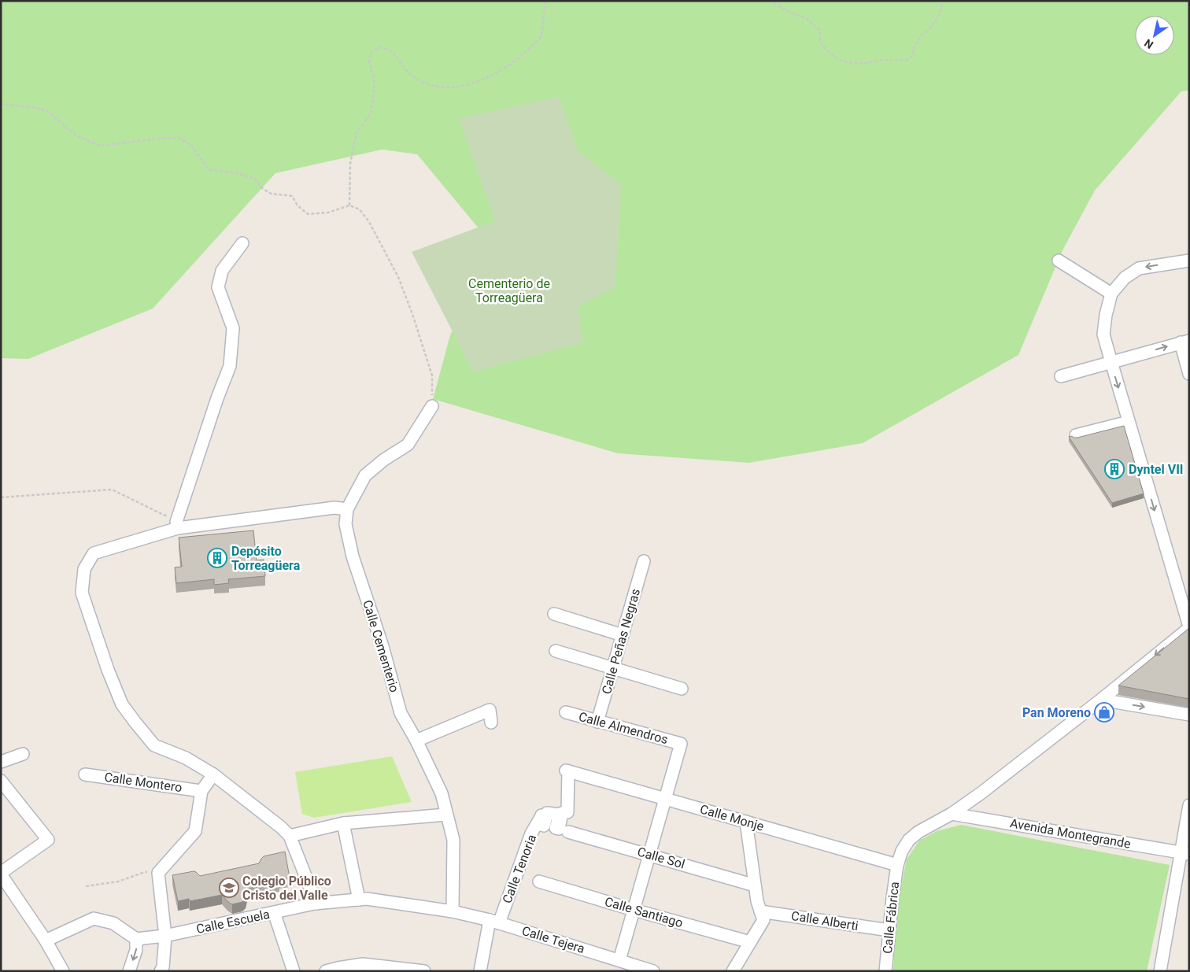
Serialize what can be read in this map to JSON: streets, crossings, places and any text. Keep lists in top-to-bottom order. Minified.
{"streets":{"street":["Calle Peñas Negras","Calle Cementerio","Calle Almendros","Calle Montero","Calle Monje","Avenida Montegrande","Calle Sol","Calle Tenoria","Calle Santiago","Calle Fábrica","Calle Alberti","Calle Escuela","Calle Tejera"]},"crossings":[["Calle Peñas Negras","Calle Almendros"],["Calle Cementerio","Calle Escuela"],["Calle Cementerio","Calle Tejera"],["Calle Almendros","Calle Monje"],["Calle Monje","Calle Tenoria"],["Calle Monje","Calle Fábrica"],["Avenida Montegrande","Calle Fábrica"],["Calle Tenoria","Calle Tejera"],["Calle Fábrica","Calle Alberti"],["Calle Escuela","Calle Tejera"]],"parks":["Cementerio de Torreagüera"],"places":{"building":["Dyntel VII","Depósito Torreagüera"],"shop":["Pan Moreno"],"school or university":["Colegio Público Cristo del Valle"]},"north":"bottom left"}
